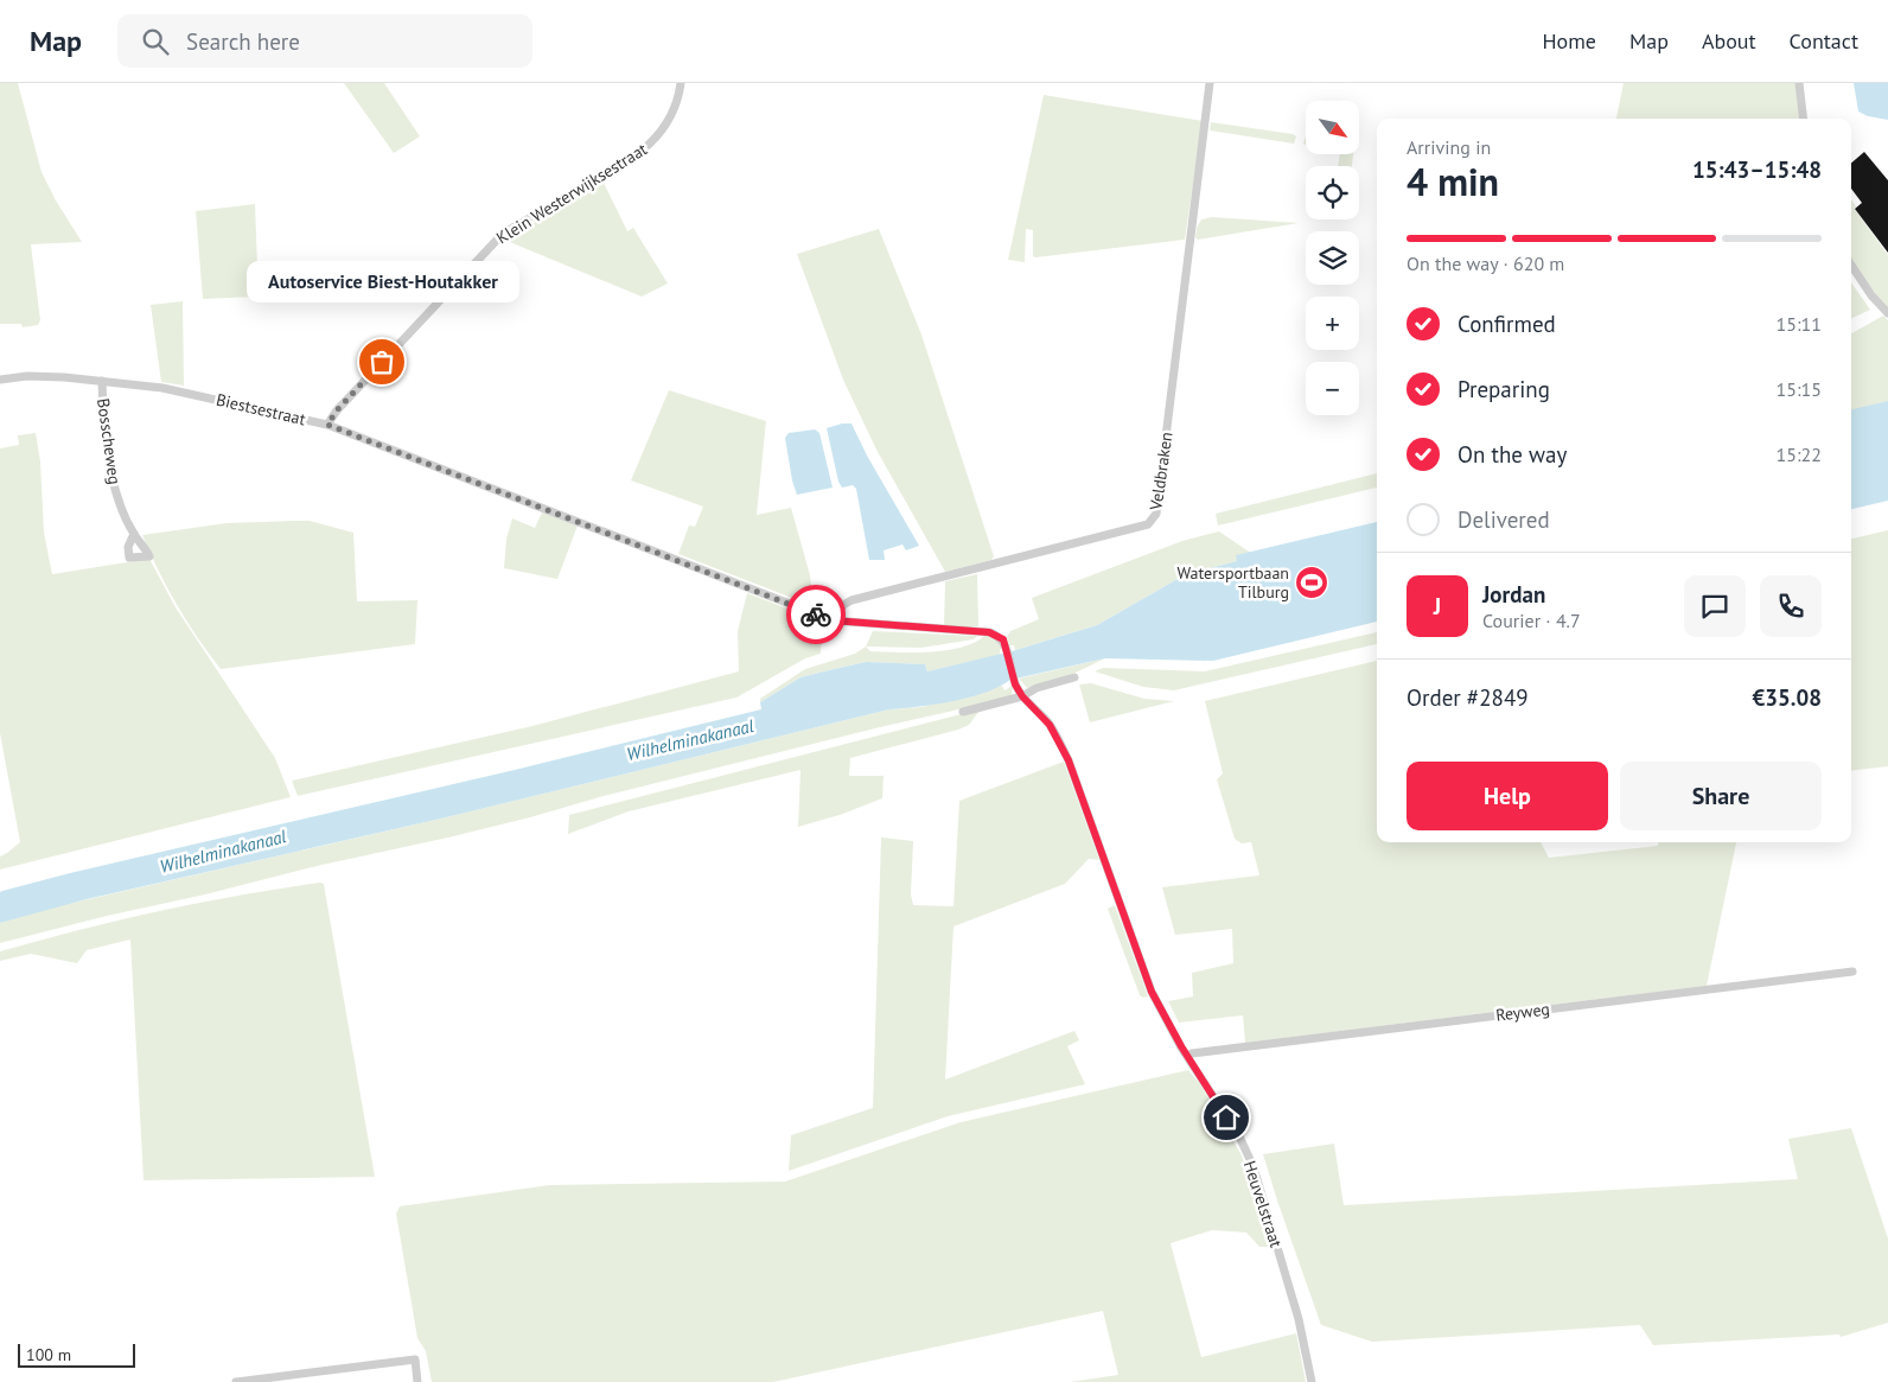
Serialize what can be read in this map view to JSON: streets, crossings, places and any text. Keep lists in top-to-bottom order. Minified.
{"streets":{"street":["Klein Westerwijksestraat","Biestsestraat","Bosscheweg","Veldbraken","Reyweg","Heuvelstraat"]},"crossings":[["Klein Westerwijksestraat","Biestsestraat"],["Biestsestraat","Bosscheweg"],["Biestsestraat","Veldbraken"],["Biestsestraat","Heuvelstraat"]],"water":["Wilhelminakanaal"],"places":{"other":["Autoservice Biest-Houtakker"],"sports":["Watersportbaan Tilburg"]},"scale_bar":"100 m","north":"bottom right","page":{"header":"Map","search":"Search here","nav":["Home","Map","About","Contact"],"map_buttons":["+","−"],"heading":["4 min","Arriving in","15:43–15:48"],"panel":["Jordan","Courier · 4.7","Order #2849","€35.08"],"bar":"On the way · 620 m","bubble":"Autoservice Biest-Houtakker","list":[["Confirmed","15:11"],["Preparing","15:15"],["On the way","15:22"],"Delivered"],"round":"J","buttons":["Help","Share"],"scale":"100 m"}}
